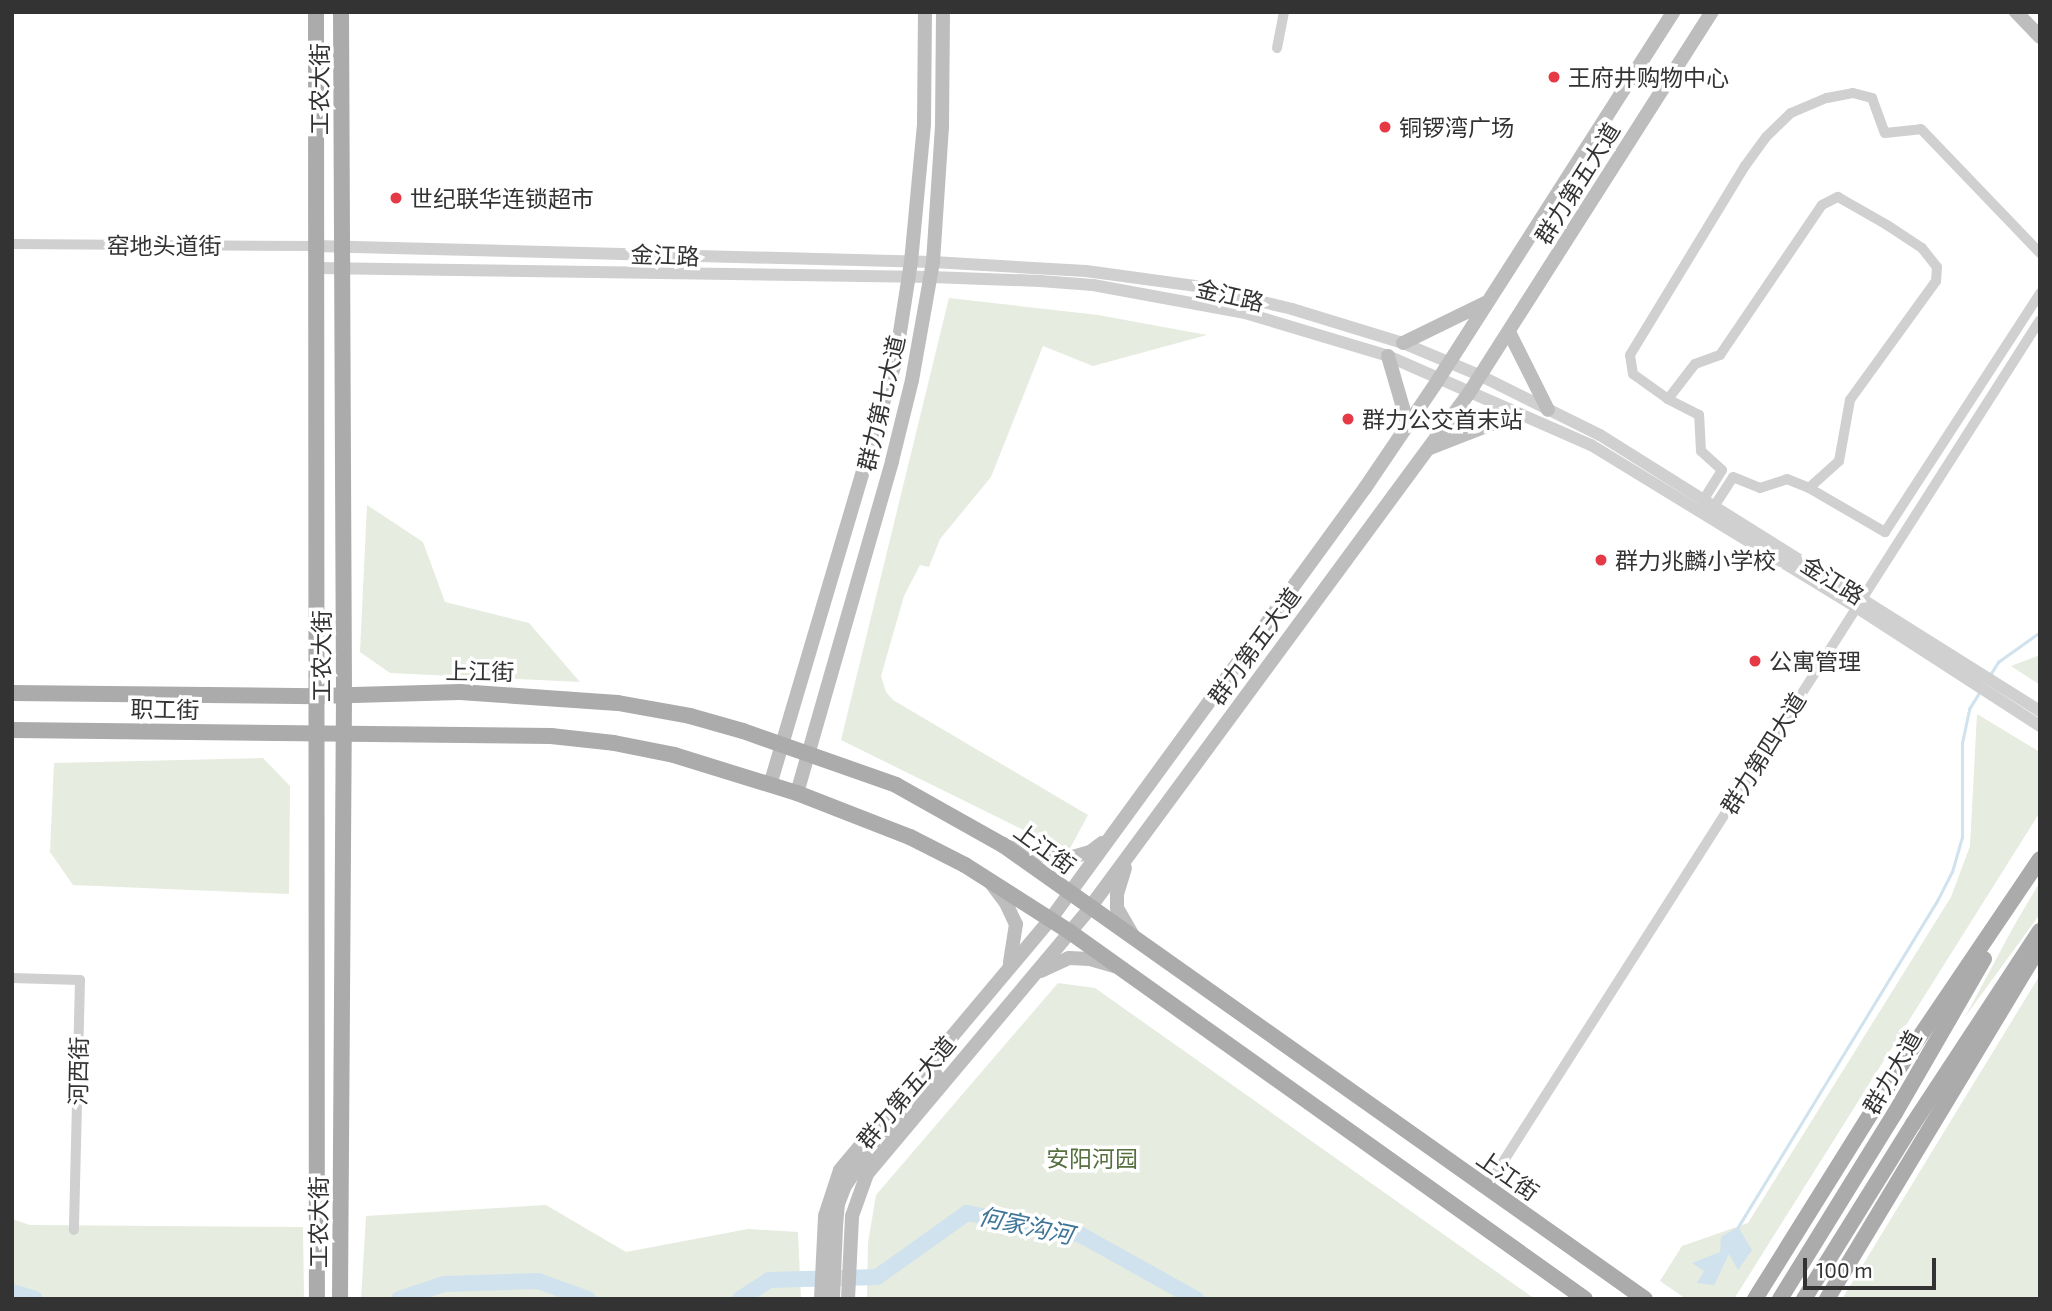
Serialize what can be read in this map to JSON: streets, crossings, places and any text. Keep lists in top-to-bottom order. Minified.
{"streets":{"main road":["工农大街","群力第五大道","群力第七大道","上江街","职工街","群力大道"],"street":["窑地头道街","金江路","群力第四大道","河西街"]},"crossings":[["工农大街","窑地头道街"],["工农大街","金江路"],["工农大街","上江街"],["工农大街","职工街"],["群力第五大道","金江路"],["群力第五大道","上江街"],["窑地头道街","金江路"],["金江路","群力第七大道"],["金江路","群力第四大道"],["群力第七大道","上江街"],["上江街","职工街"],["上江街","群力第四大道"]],"water":["何家沟河"],"parks":["安阳河园"],"places":["王府井购物中心","铜锣湾广场","世纪联华连锁超市","群力公交首末站","群力兆麟小学校","公寓管理"],"scale_bar":"100 m"}
